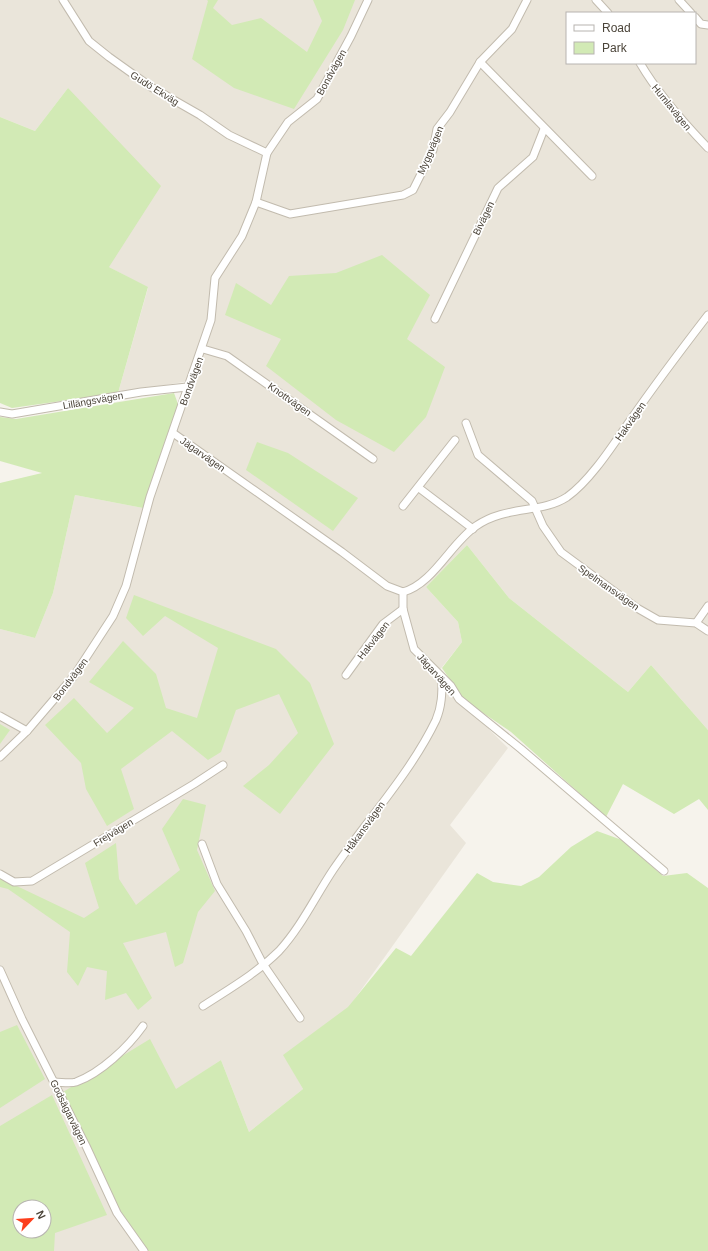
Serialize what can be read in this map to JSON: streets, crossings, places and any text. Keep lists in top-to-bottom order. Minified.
{"streets":{"street":["Bondvägen","Gudö Ekväg","Humlavägen","Myggvägen","Bivägen","Knottvägen","Lillängsvägen","Hakvägen","Jägarvägen","Spelmansvägen","Håkansvägen","Frejvägen","Godsägarvägen"]},"crossings":[["Bondvägen","Gudö Ekväg"],["Bondvägen","Myggvägen"],["Bondvägen","Knottvägen"],["Bondvägen","Lillängsvägen"],["Bondvägen","Jägarvägen"],["Hakvägen","Jägarvägen"],["Hakvägen","Spelmansvägen"],["Jägarvägen","Håkansvägen"]],"legend":["Road","Park"],"north":"top right"}
